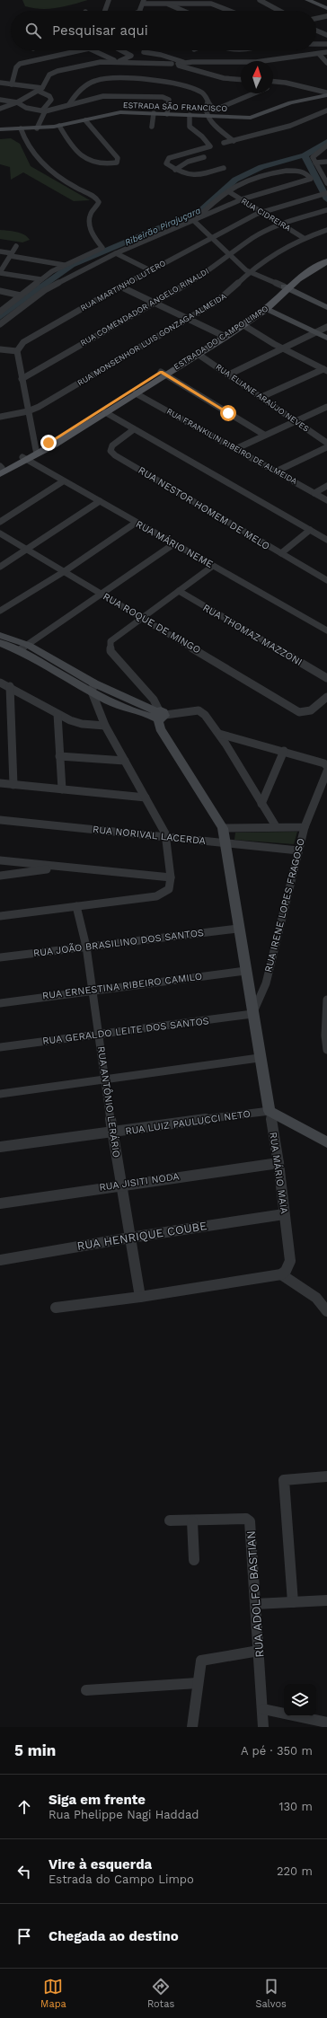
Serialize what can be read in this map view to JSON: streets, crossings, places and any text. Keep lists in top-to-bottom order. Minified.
{"streets":{"main road":["ESTRADA DO CAMPO LIMPO"],"street":["ESTRADA SÃO FRANCISCO","RUA CIDREIRA","RUA MARTINHO LUTERO","RUA COMENDADOR ANGELO RINALDI","RUA MONSENHOR LUIS GONZAGA ALMEIDA","RUA ELIANE ARAÚJO NEVES","RUA FRANKILIN RIBEIRO DE ALMEIDA","RUA NESTOR HOMEM DE MELO","RUA MÁRIO NEME","RUA ROQUE DE MINGO","RUA THOMAZ MAZZONI","RUA NORIVAL LACERDA","RUA IRENE LOPES FRAGOSO","RUA JOÃO BRASILINO DOS SANTOS","RUA ERNESTINA RIBEIRO CAMILO","RUA GERALDO LEITE DOS SANTOS","RUA ANTÔNIO LERÁRIO","RUA LUIZ PAULUCCI NETO","RUA MÁRIO MAIA","RUA JISITI NODA","RUA HENRIQUE COUBE","RUA ADOLFO BASTIAN"]},"crossings":[["RUA CIDREIRA","RUA MARTINHO LUTERO"],["RUA CIDREIRA","RUA COMENDADOR ANGELO RINALDI"],["RUA CIDREIRA","RUA MONSENHOR LUIS GONZAGA ALMEIDA"],["ESTRADA DO CAMPO LIMPO","RUA ELIANE ARAÚJO NEVES"],["ESTRADA DO CAMPO LIMPO","RUA FRANKILIN RIBEIRO DE ALMEIDA"],["ESTRADA DO CAMPO LIMPO","RUA MÁRIO NEME"],["RUA NORIVAL LACERDA","RUA IRENE LOPES FRAGOSO"],["RUA NORIVAL LACERDA","RUA MÁRIO MAIA"],["RUA IRENE LOPES FRAGOSO","RUA GERALDO LEITE DOS SANTOS"],["RUA IRENE LOPES FRAGOSO","RUA MÁRIO MAIA"],["RUA JOÃO BRASILINO DOS SANTOS","RUA ANTÔNIO LERÁRIO"],["RUA JOÃO BRASILINO DOS SANTOS","RUA MÁRIO MAIA"],["RUA ERNESTINA RIBEIRO CAMILO","RUA ANTÔNIO LERÁRIO"],["RUA ERNESTINA RIBEIRO CAMILO","RUA MÁRIO MAIA"],["RUA GERALDO LEITE DOS SANTOS","RUA ANTÔNIO LERÁRIO"],["RUA GERALDO LEITE DOS SANTOS","RUA MÁRIO MAIA"],["RUA ANTÔNIO LERÁRIO","RUA LUIZ PAULUCCI NETO"],["RUA ANTÔNIO LERÁRIO","RUA JISITI NODA"],["RUA ANTÔNIO LERÁRIO","RUA HENRIQUE COUBE"],["RUA LUIZ PAULUCCI NETO","RUA MÁRIO MAIA"],["RUA MÁRIO MAIA","RUA JISITI NODA"],["RUA MÁRIO MAIA","RUA HENRIQUE COUBE"]],"water":["Ribeirão Pirajuçara"],"north":"top","page":{"search":"Pesquisar aqui","heading":["5 min","A pé · 350 m"],"list":[["Siga em frente","Rua Phelippe Nagi Haddad","130 m"],["Vire à esquerda","Estrada do Campo Limpo","220 m"],"Chegada ao destino"],"nav":["Mapa","Rotas","Salvos"]}}
